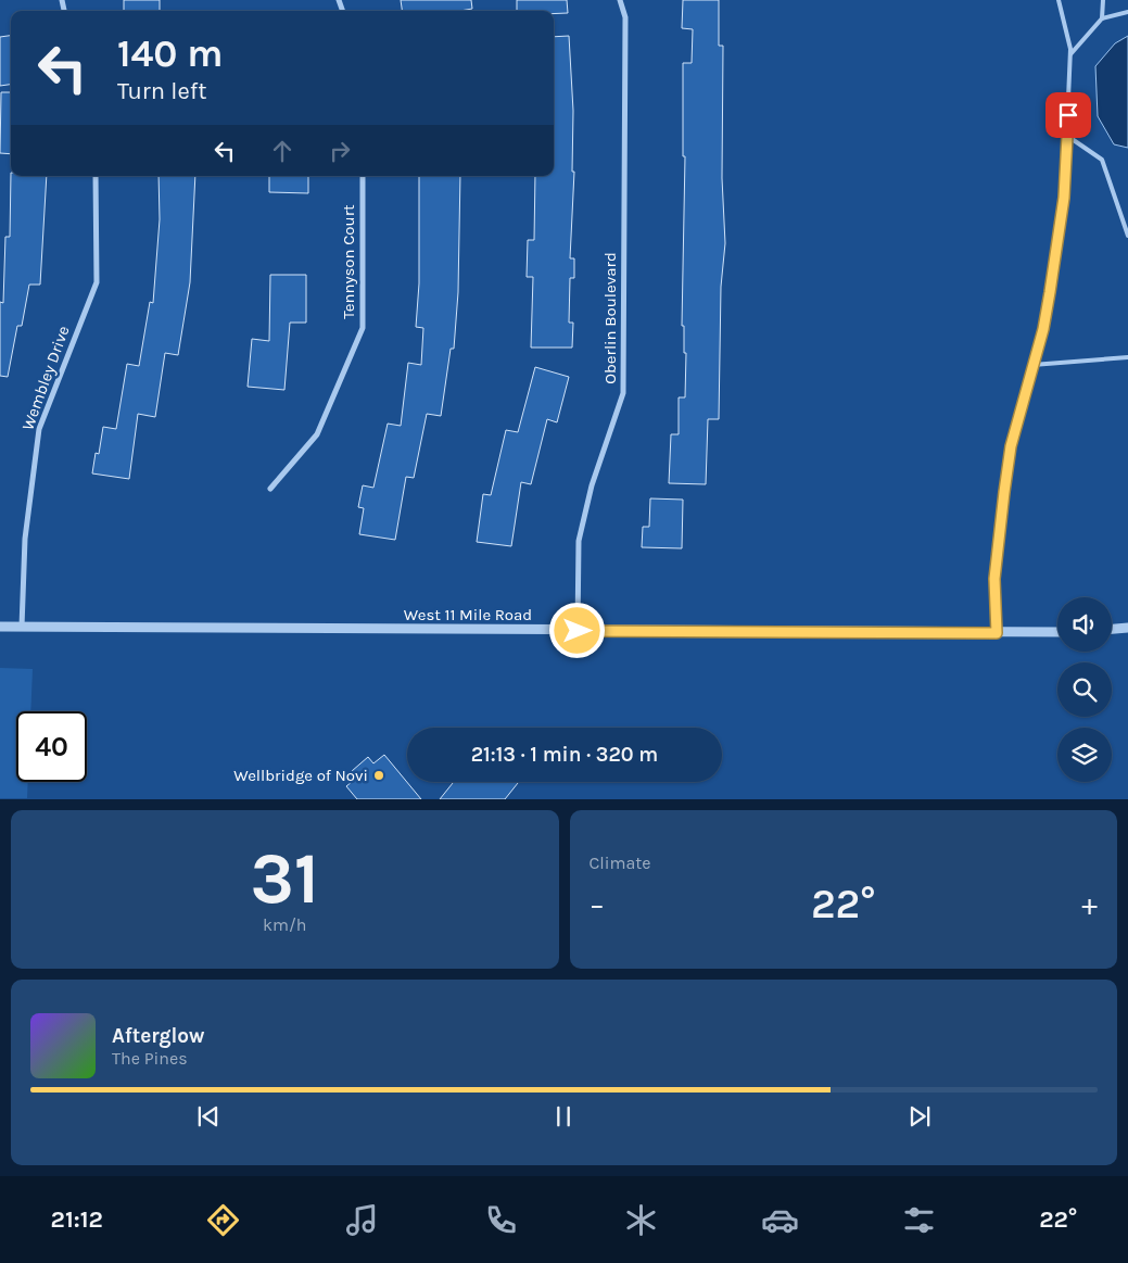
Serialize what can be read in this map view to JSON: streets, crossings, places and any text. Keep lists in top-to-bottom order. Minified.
{"streets":{"street":["Tennyson Court","Oberlin Boulevard","Wembley Drive","West 11 Mile Road"]},"crossings":[["Oberlin Boulevard","West 11 Mile Road"],["Wembley Drive","West 11 Mile Road"]],"places":["Wellbridge of Novi"],"page":{"turn":["140 m","Turn left"],"limit":"40","trip":"21:13 · 1 min · 320 m","tile":[["31","km/h"],"Climate"],"heat":["−","22°","+"],"song":["Afterglow","The Pines"],"tabs":["21:12","22°"]}}
